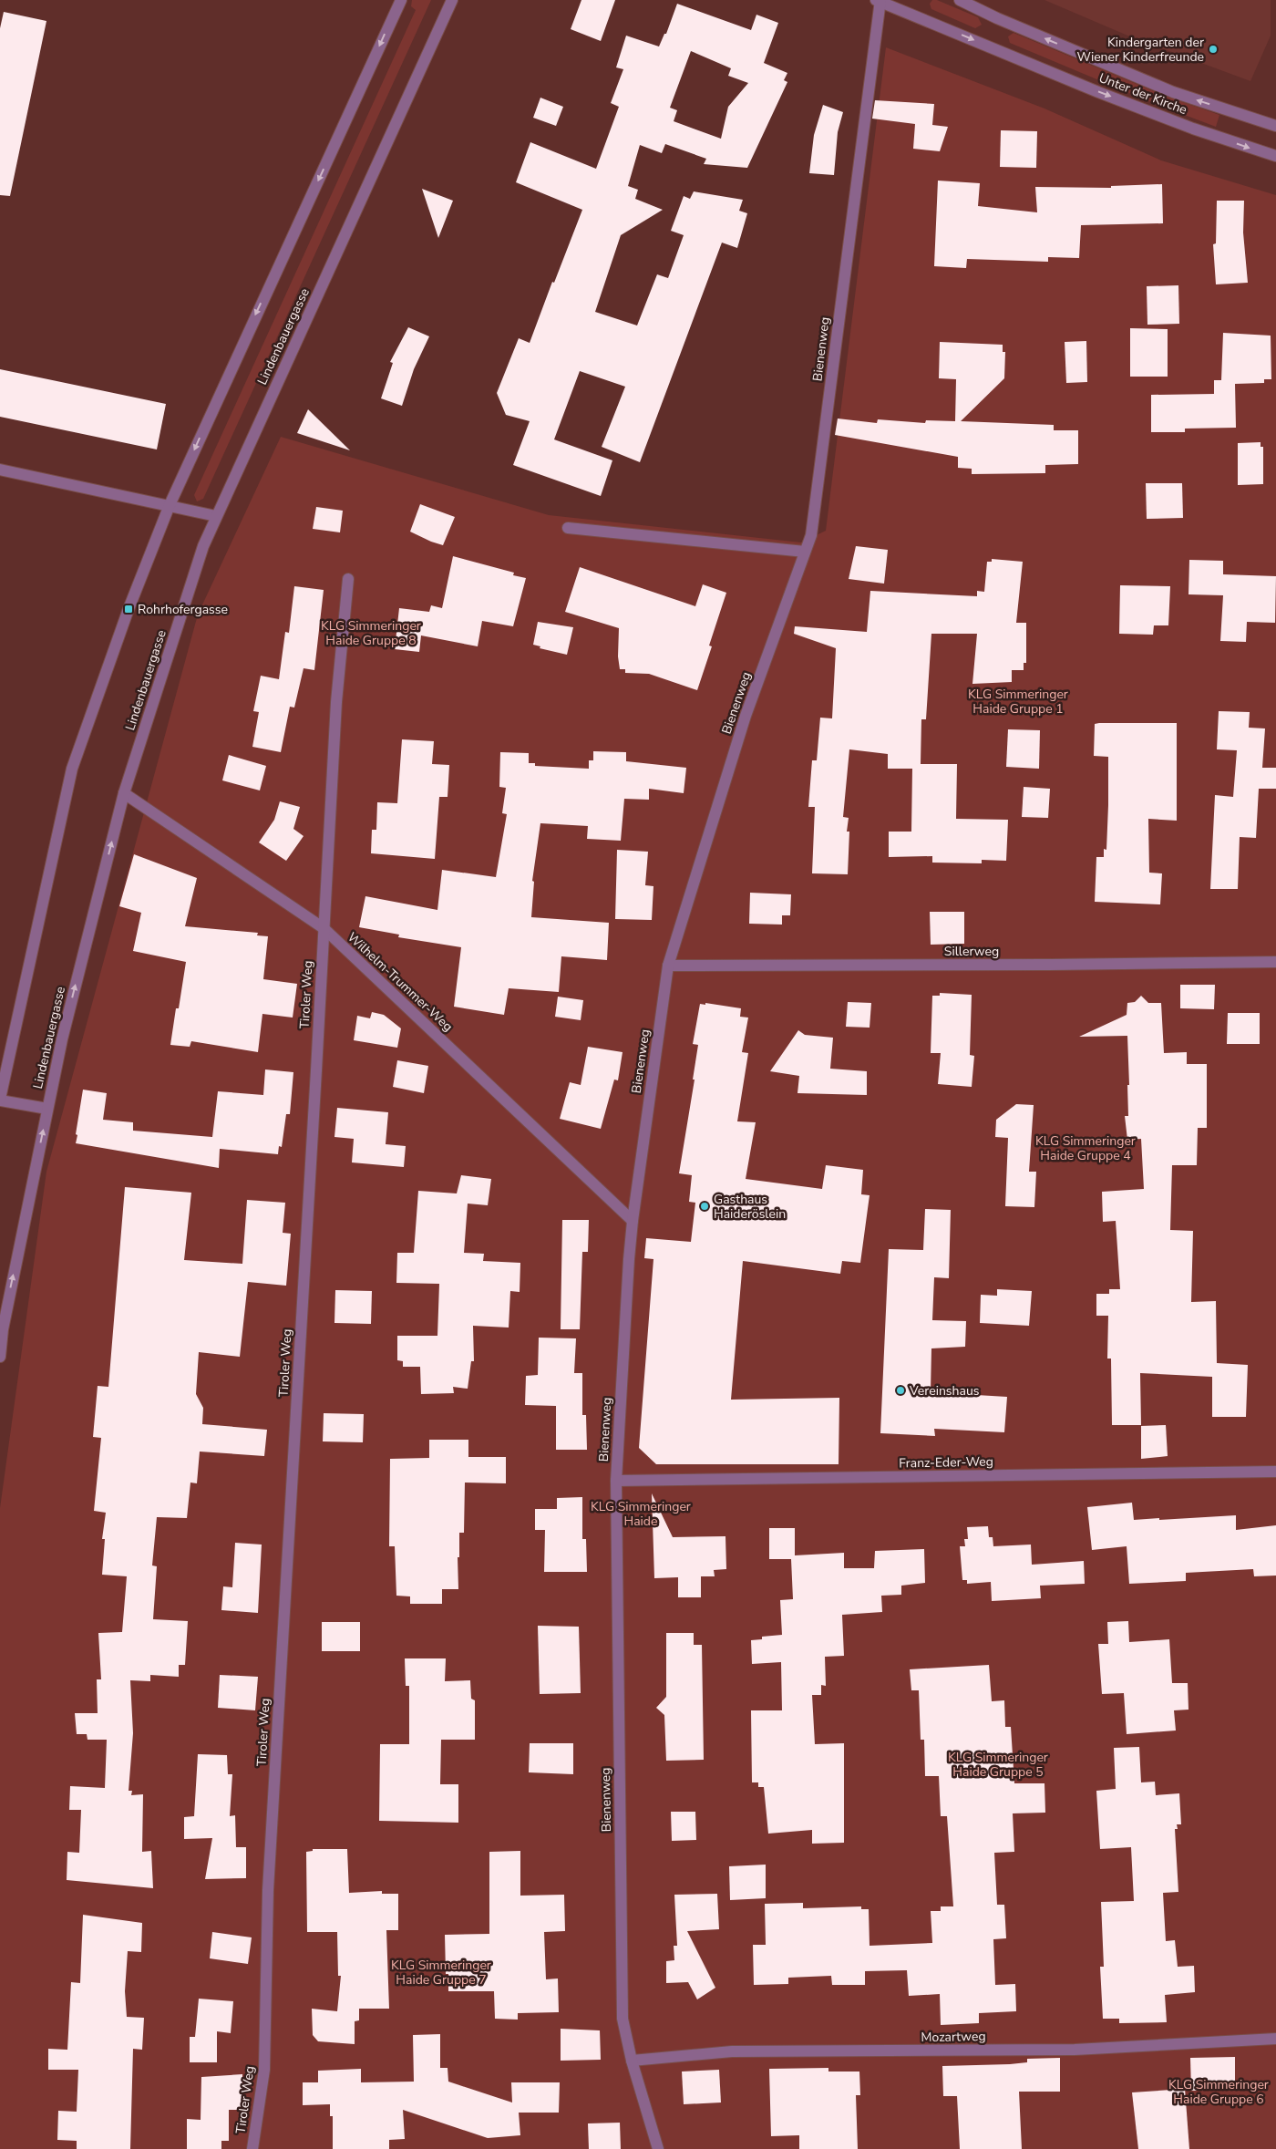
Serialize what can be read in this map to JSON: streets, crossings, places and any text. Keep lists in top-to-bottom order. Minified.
{"streets":{"street":["Unter der Kirche","Lindenbauergasse","Bienenweg","Sillerweg","Wilhelm-Trummer-Weg","Tiroler Weg","Franz-Eder-Weg","Mozartweg"]},"crossings":[["Unter der Kirche","Bienenweg"],["Lindenbauergasse","Wilhelm-Trummer-Weg"],["Bienenweg","Sillerweg"],["Bienenweg","Wilhelm-Trummer-Weg"],["Bienenweg","Franz-Eder-Weg"],["Bienenweg","Mozartweg"],["Wilhelm-Trummer-Weg","Tiroler Weg"]],"parks":["KLG Simmeringer Haide Gruppe 8","KLG Simmeringer Haide Gruppe 1","KLG Simmeringer Haide Gruppe 4","KLG Simmeringer Haide","KLG Simmeringer Haide Gruppe 5","KLG Simmeringer Haide Gruppe 7","KLG Simmeringer Haide Gruppe 6"],"places":{"other":["Kindergarten der Wiener Kinderfreunde","Gasthaus Haideröslein","Vereinshaus"],"transit":["Rohrhofergasse"]}}
